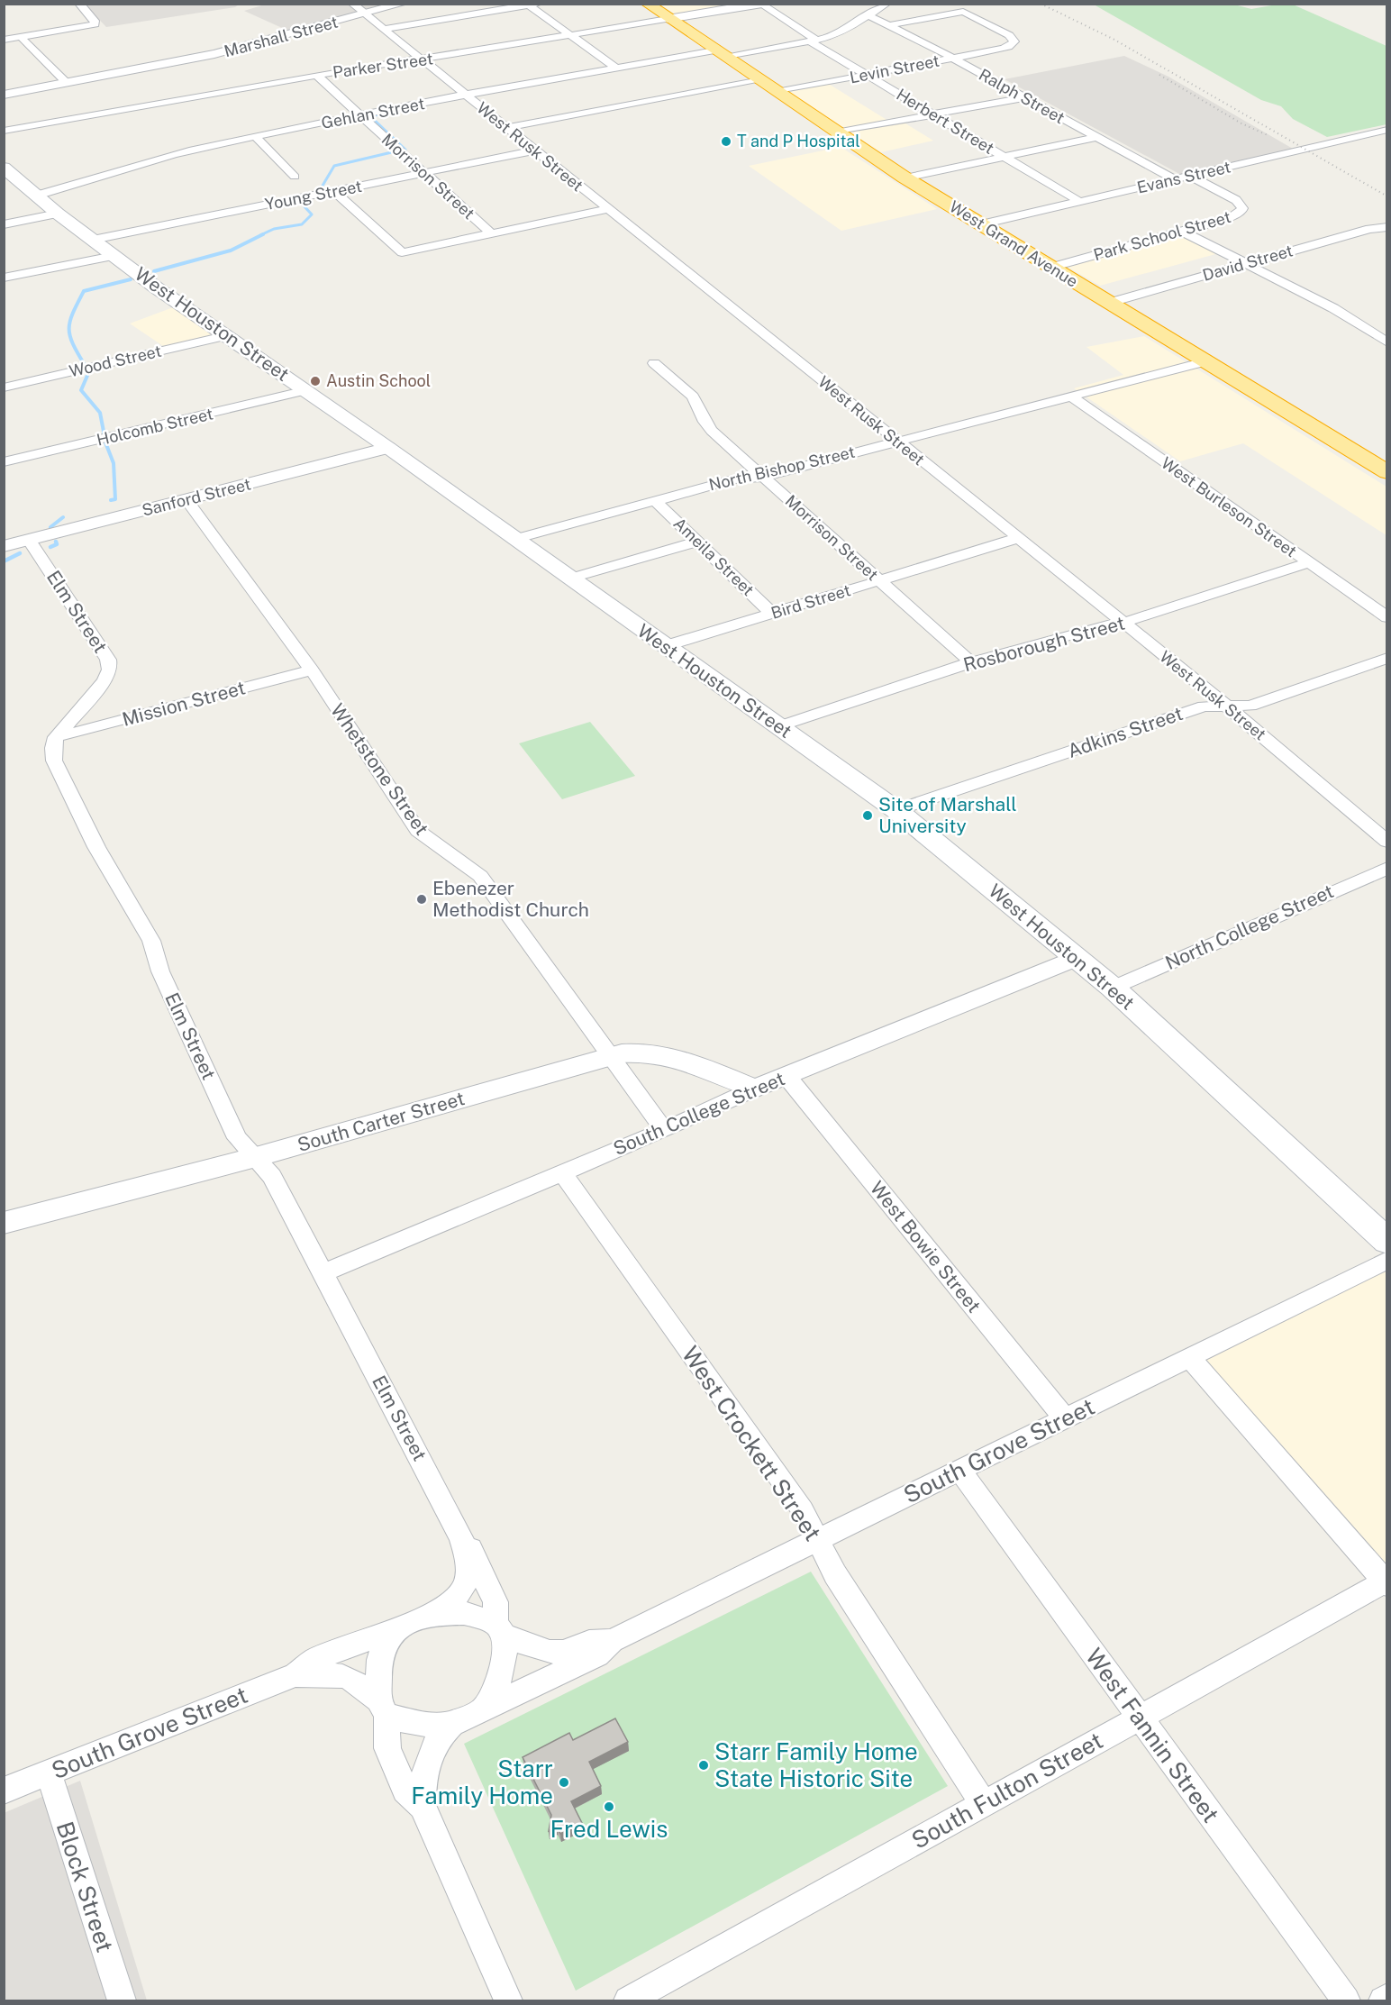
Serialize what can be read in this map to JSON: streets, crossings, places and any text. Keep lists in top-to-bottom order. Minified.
{"streets":{"highway":["West Grand Avenue"],"main road":["West Houston Street"],"street":["Marshall Street","Parker Street","Levin Street","Ralph Street","Gehlan Street","Herbert Street","West Rusk Street","Morrison Street","Evans Street","Young Street","Park School Street","David Street","Wood Street","Holcomb Street","North Bishop Street","Sanford Street","West Burleson Street","Ameila Street","Bird Street","Elm Street","Rosborough Street","Mission Street","Adkins Street","Whetstone Street","North College Street","South College Street","South Carter Street","West Bowie Street","West Crockett Street","South Grove Street","West Fannin Street","South Fulton Street","Block Street"]},"crossings":[["Marshall Street","West Rusk Street"],["Parker Street","Herbert Street"],["Parker Street","West Rusk Street"],["Parker Street","Morrison Street"],["Parker Street","West Grand Avenue"],["Levin Street","Ralph Street"],["Levin Street","Herbert Street"],["Levin Street","West Grand Avenue"],["Ralph Street","Gehlan Street"],["Ralph Street","Evans Street"],["Gehlan Street","Herbert Street"],["Gehlan Street","West Rusk Street"],["Gehlan Street","Morrison Street"],["Gehlan Street","West Grand Avenue"],["Gehlan Street","West Houston Street"],["Herbert Street","Evans Street"],["West Rusk Street","Young Street"],["West Rusk Street","North Bishop Street"],["West Rusk Street","Bird Street"],["West Rusk Street","Rosborough Street"],["West Rusk Street","Adkins Street"],["Morrison Street","Young Street"],["Morrison Street","North Bishop Street"],["Morrison Street","Bird Street"],["Morrison Street","Rosborough Street"],["Evans Street","Park School Street"],["Evans Street","West Grand Avenue"],["Young Street","West Houston Street"],["Park School Street","West Grand Avenue"],["West Grand Avenue","David Street"],["West Grand Avenue","North Bishop Street"],["West Houston Street","Wood Street"],["West Houston Street","Holcomb Street"],["West Houston Street","North Bishop Street"],["West Houston Street","Sanford Street"],["West Houston Street","Bird Street"],["West Houston Street","Rosborough Street"],["West Houston Street","Adkins Street"],["West Houston Street","North College Street"],["West Houston Street","South College Street"],["North Bishop Street","West Burleson Street"],["North Bishop Street","Ameila Street"],["Sanford Street","Elm Street"],["Sanford Street","Whetstone Street"],["West Burleson Street","Rosborough Street"],["Ameila Street","Bird Street"],["Elm Street","Mission Street"],["Elm Street","South College Street"],["Elm Street","South Carter Street"],["Elm Street","South Grove Street"],["Mission Street","Whetstone Street"],["Whetstone Street","South College Street"],["Whetstone Street","South Carter Street"],["South College Street","South Carter Street"],["South College Street","West Bowie Street"],["South College Street","West Crockett Street"],["West Bowie Street","South Grove Street"],["West Crockett Street","South Grove Street"],["West Crockett Street","South Fulton Street"],["South Grove Street","West Fannin Street"],["South Grove Street","Block Street"],["West Fannin Street","South Fulton Street"]],"places":["T and P Hospital","Austin School","Site of Marshall University","Ebenezer Methodist Church","Starr Family Home State Historic Site","Starr Family Home","Fred Lewis"]}
